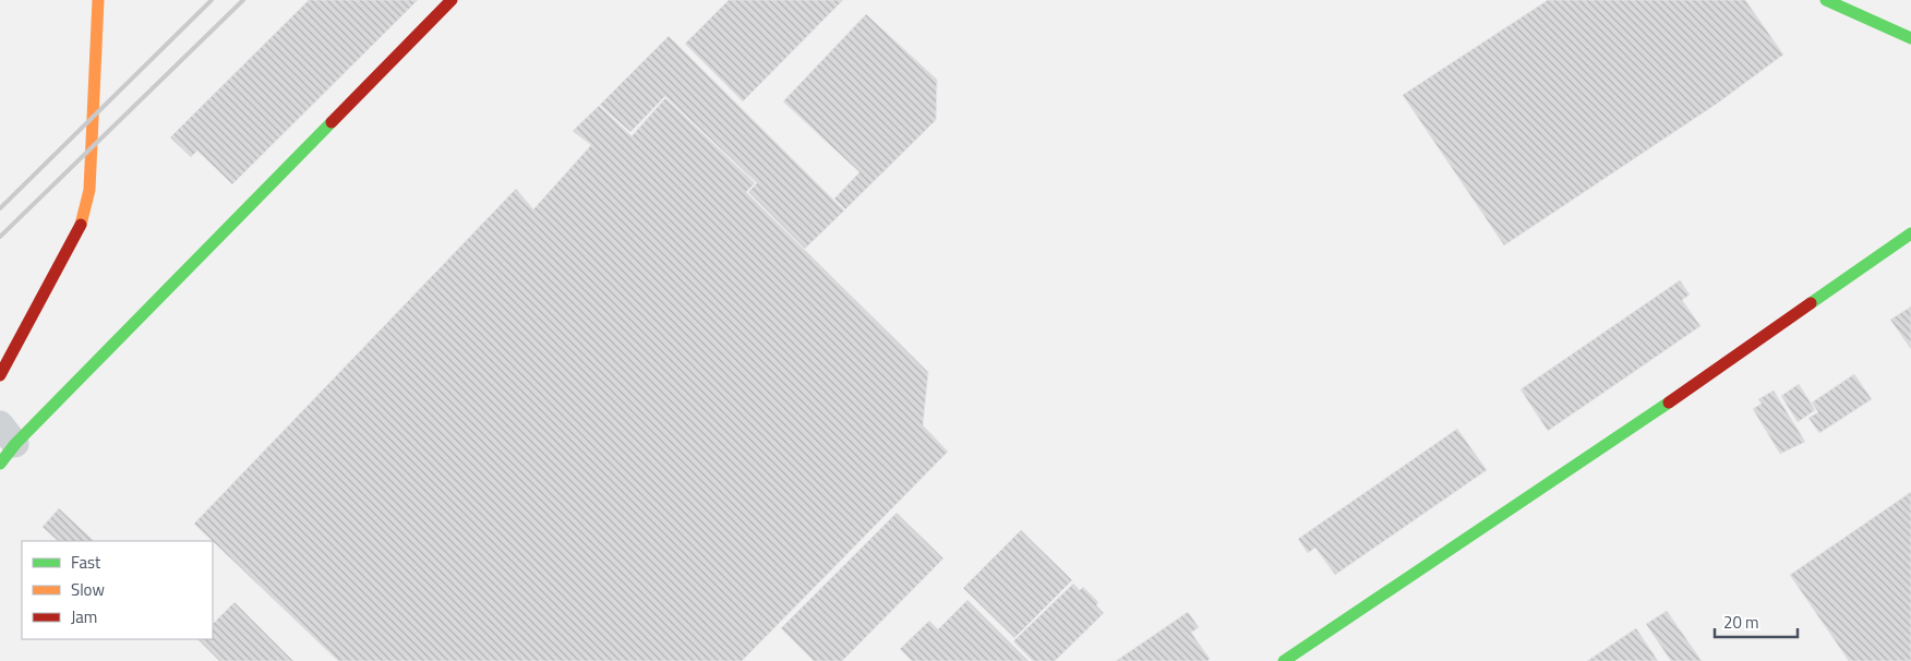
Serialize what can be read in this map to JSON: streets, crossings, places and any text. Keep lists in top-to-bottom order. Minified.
{"legend":["Fast","Slow","Jam"],"scale_bar":"20 m"}
